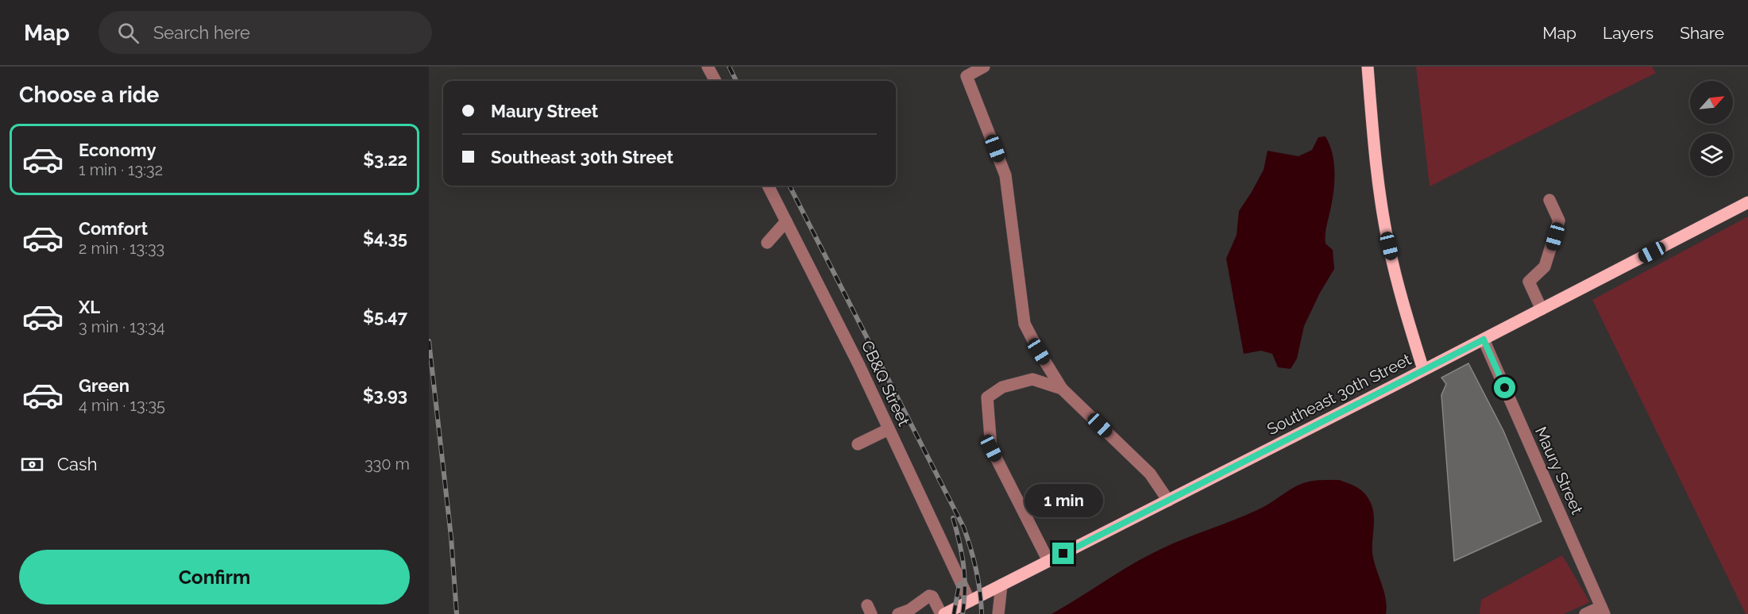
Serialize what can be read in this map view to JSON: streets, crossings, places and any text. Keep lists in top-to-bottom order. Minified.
{"streets":{"main road":["Southeast 30th Street"],"street":["CB&Q Street","Maury Street"]},"crossings":[["CB&Q Street","Southeast 30th Street"],["Southeast 30th Street","Maury Street"]],"north":"top right","page":{"header":"Map","search":"Search here","nav":["Map","Layers","Share"],"heading":"Choose a ride","banner":["Maury Street","Southeast 30th Street"],"list":[{"name":"Economy","note":"1 min · 13:32","value":"$3.22"},{"name":"Comfort","note":"2 min · 13:33","value":"$4.35"},{"name":"XL","note":"3 min · 13:34","value":"$5.47"},{"name":"Green","note":"4 min · 13:35","value":"$3.93"}],"pay":["Cash","330 m"],"bubble":"1 min","buttons":"Confirm"}}
